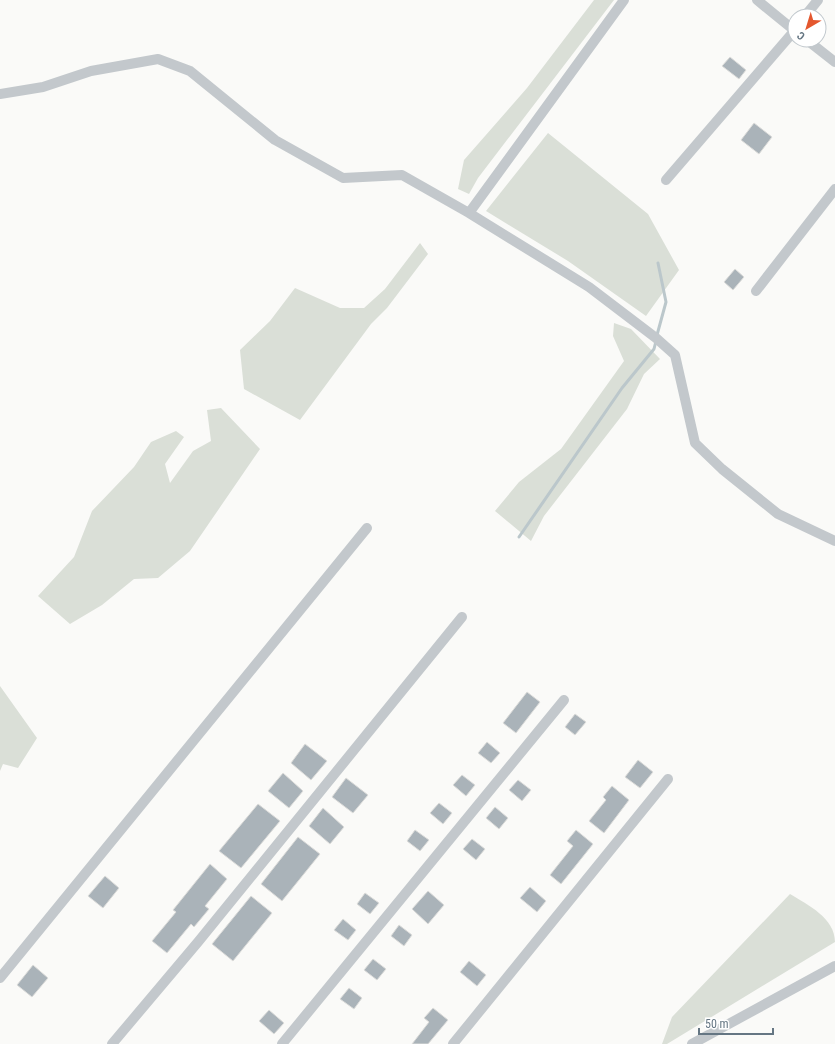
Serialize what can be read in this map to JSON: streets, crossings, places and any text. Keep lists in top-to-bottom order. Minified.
{"scale_bar":"50 m","north":"bottom left"}
